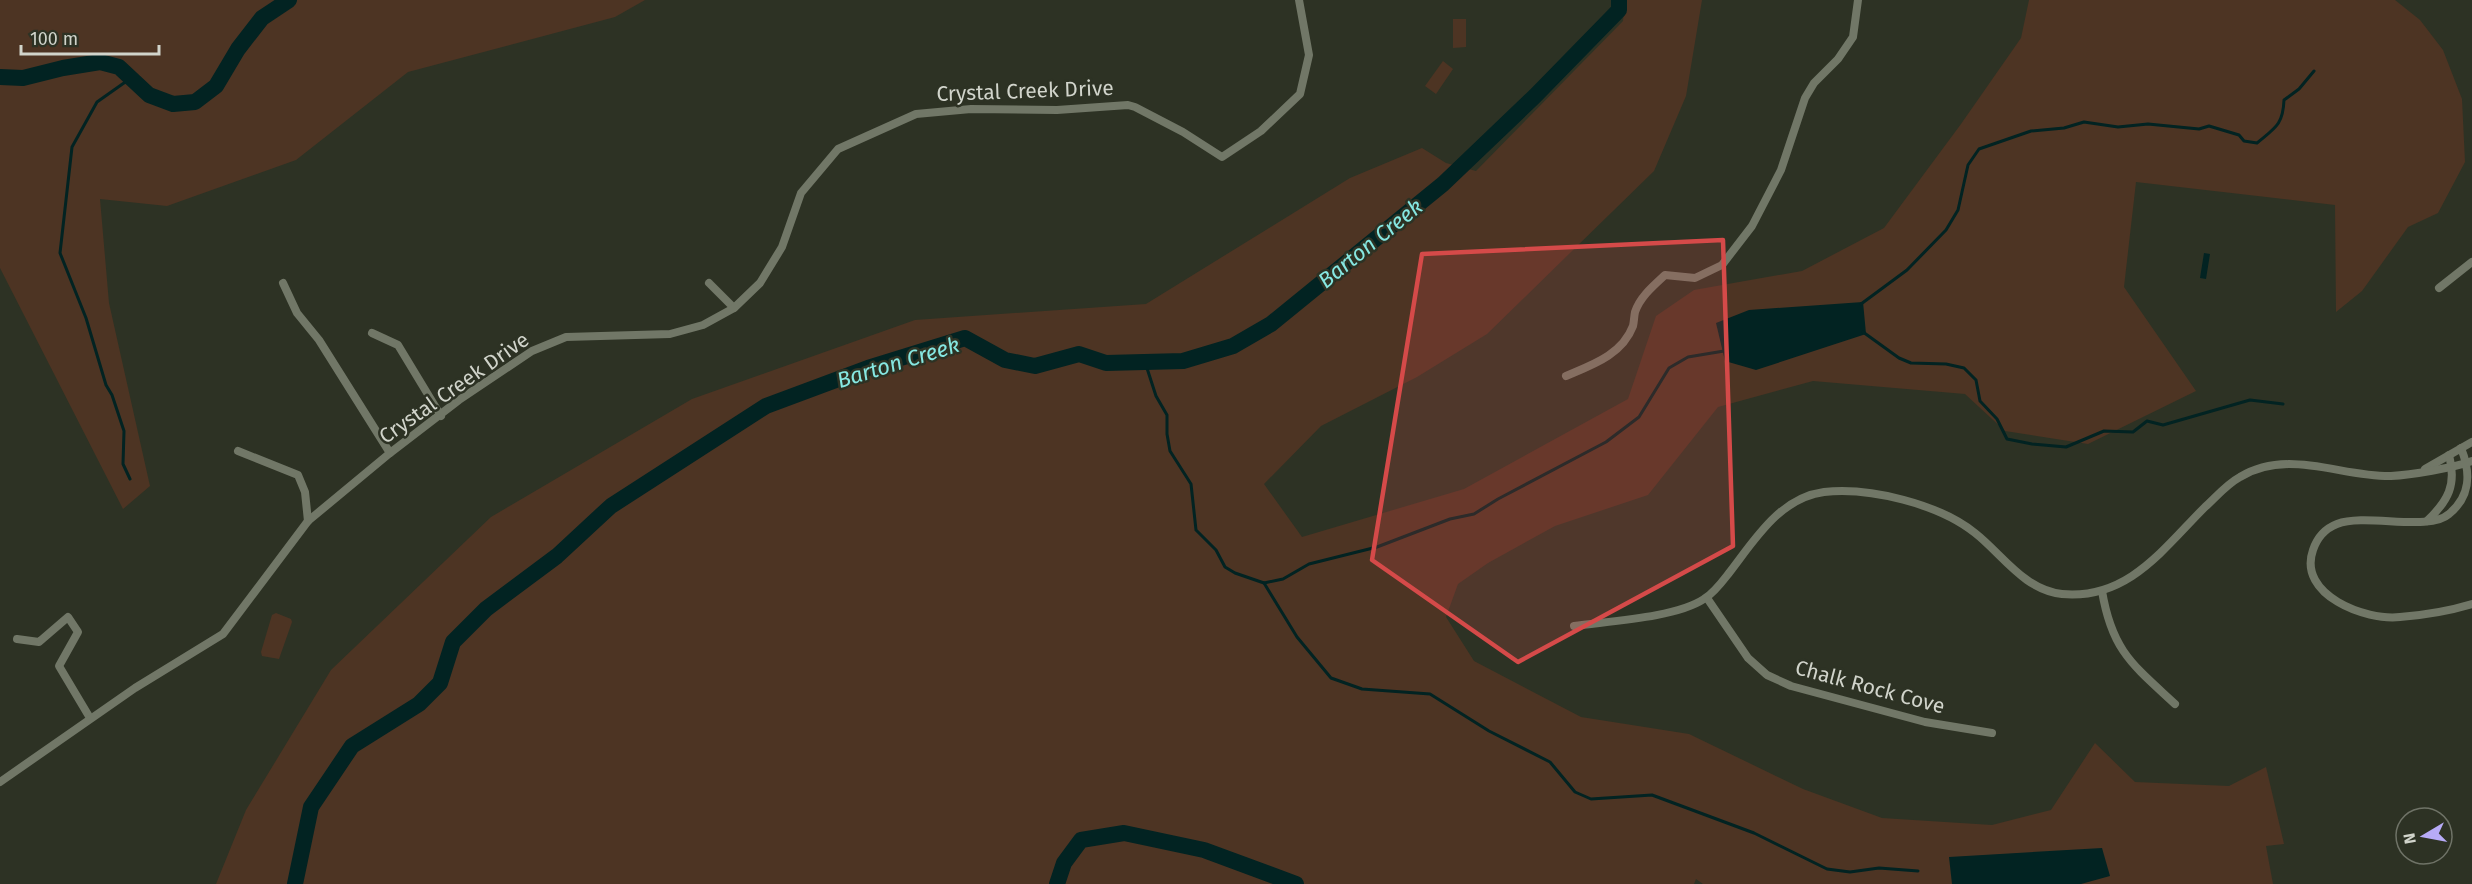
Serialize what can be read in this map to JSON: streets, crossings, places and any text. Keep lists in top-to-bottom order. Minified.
{"streets":{"street":["Crystal Creek Drive","Chalk Rock Cove"]},"water":["Barton Creek"],"scale_bar":"100 m","north":"left"}
